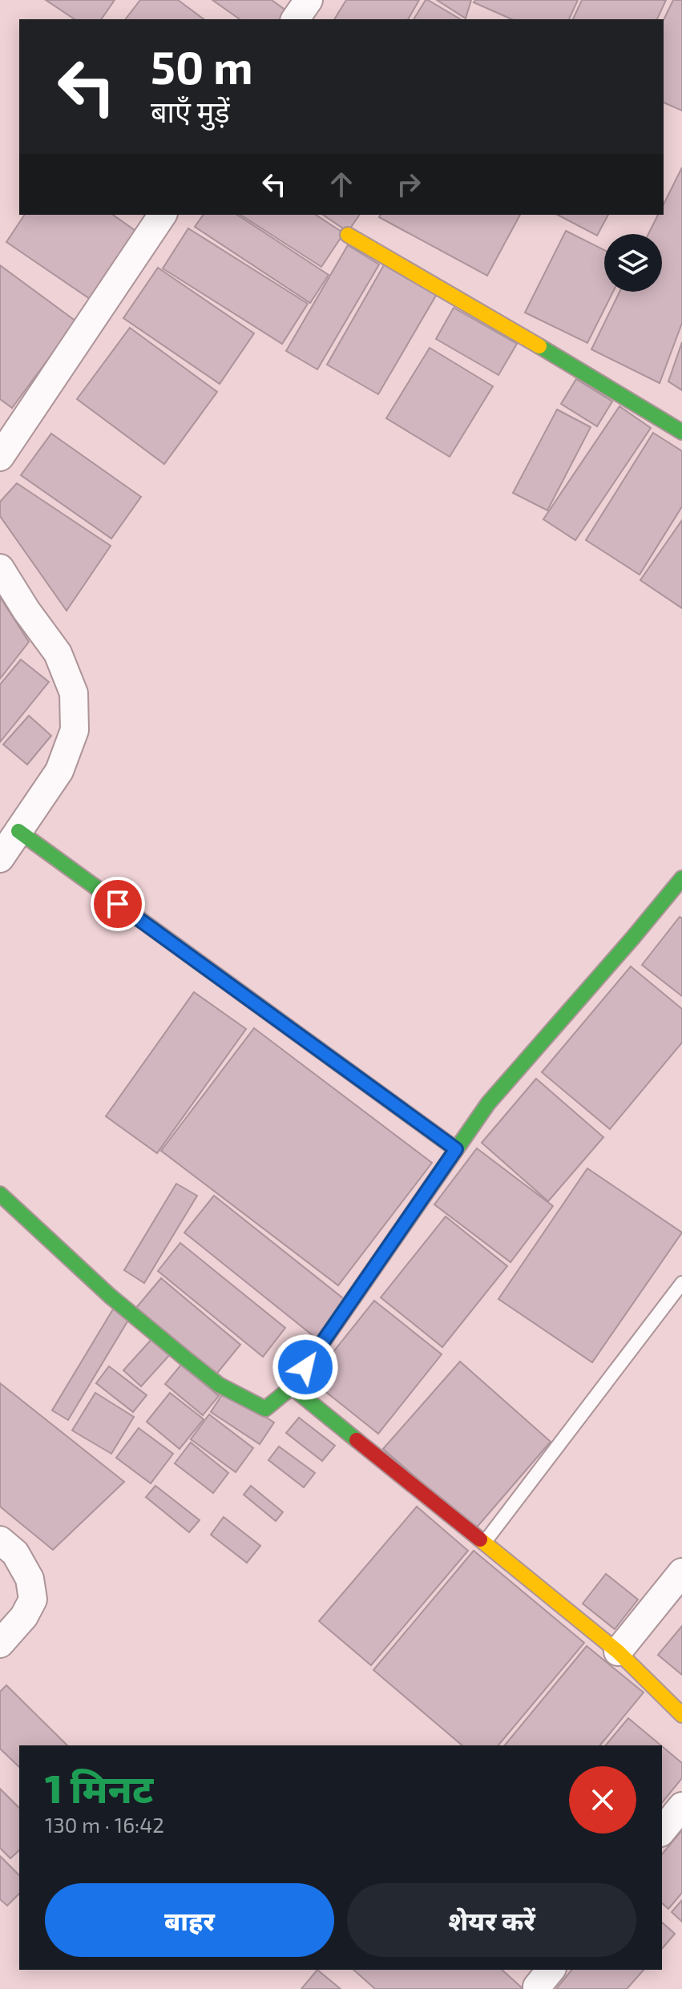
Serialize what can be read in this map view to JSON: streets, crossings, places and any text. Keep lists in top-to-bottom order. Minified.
{"page":{"turn":["50 m","बाएँ मुड़ें"],"heading":["1 मिनट","130 m · 16:42"],"buttons":["बाहर","शेयर करें"]}}
